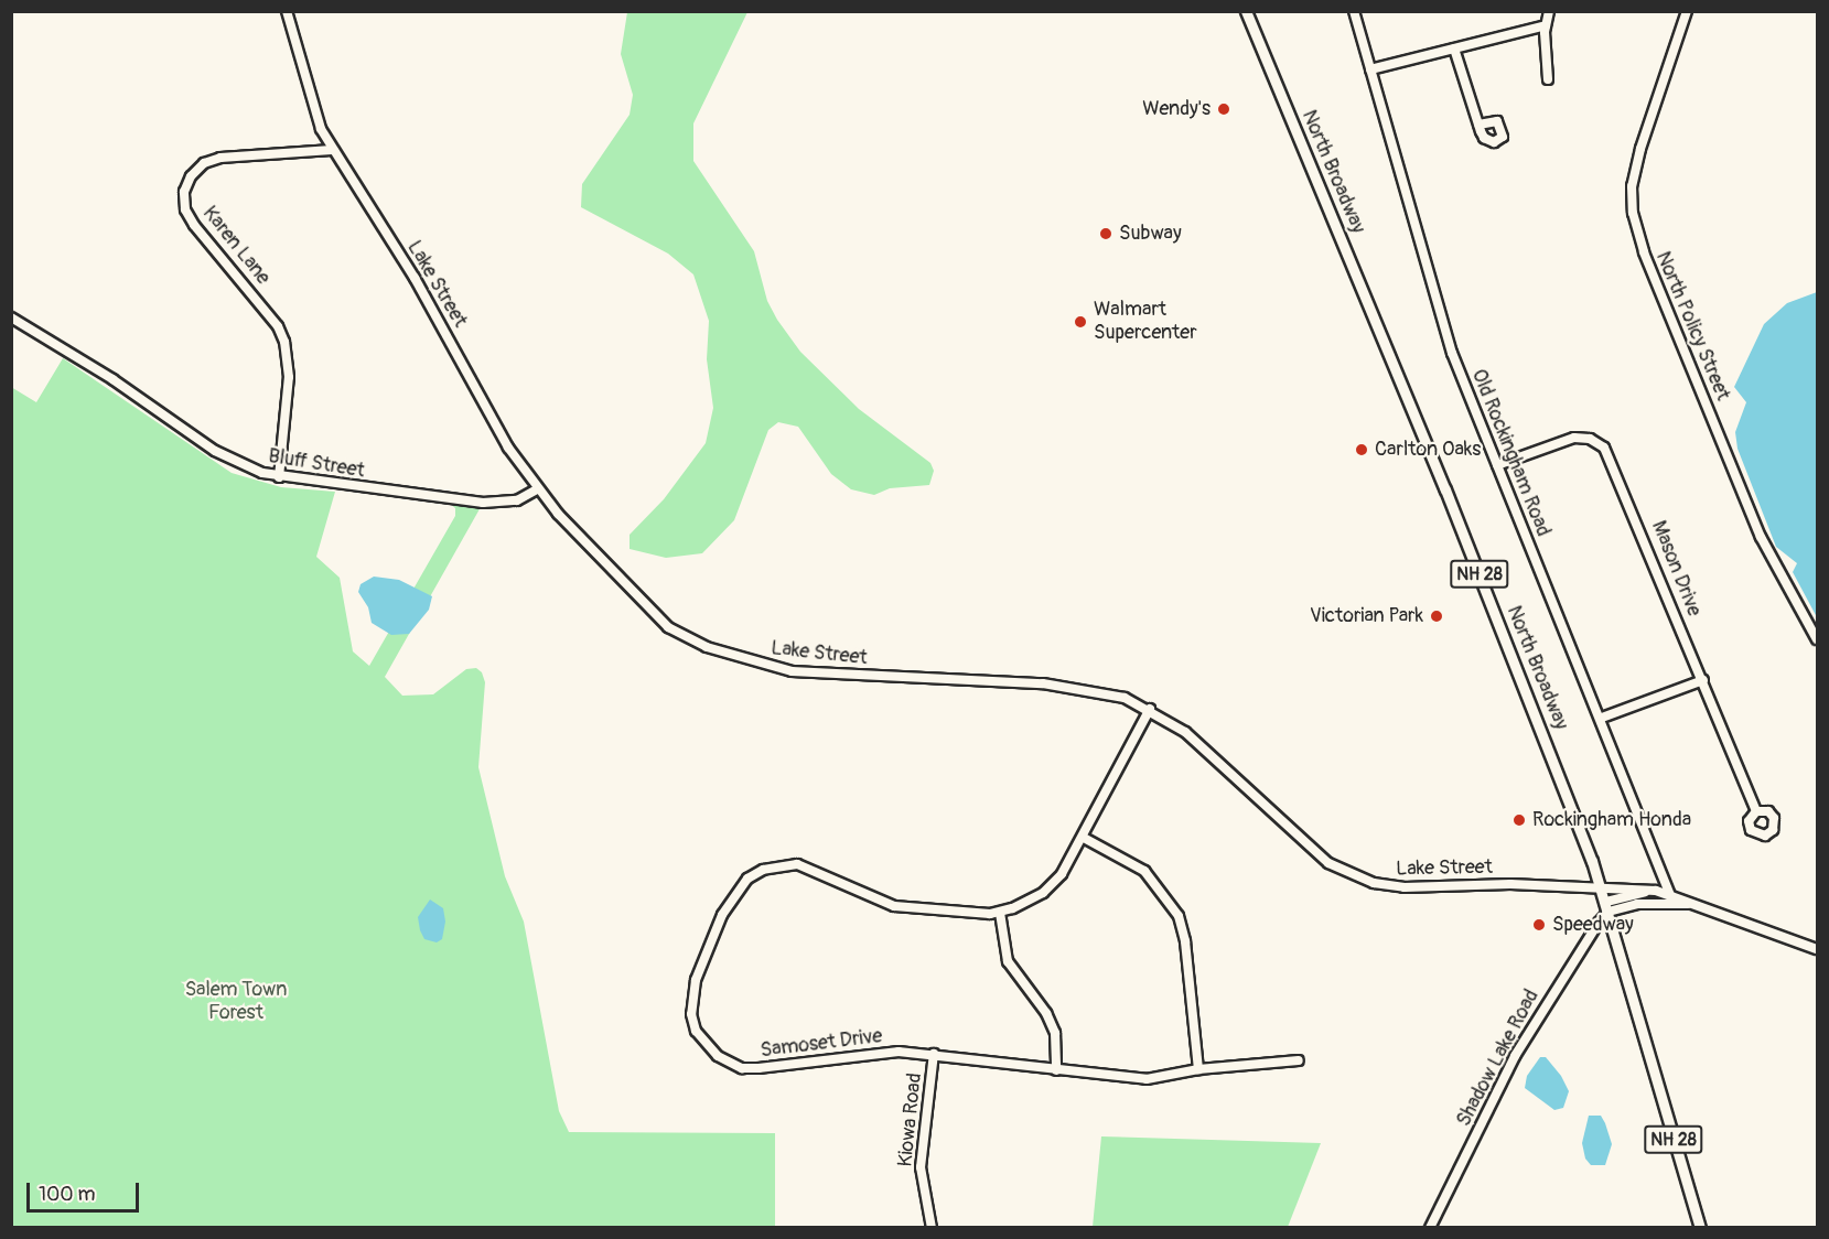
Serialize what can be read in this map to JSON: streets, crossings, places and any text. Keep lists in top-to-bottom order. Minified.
{"streets":{"main road":["North Broadway","NH 28"],"street":["Karen Lane","Lake Street","North Policy Street","Old Rockingham Road","Bluff Street","Mason Drive","Samoset Drive","Shadow Lake Road","Kiowa Road"]},"crossings":[["North Broadway","Lake Street"],["North Broadway","Shadow Lake Road"],["Karen Lane","Lake Street"],["Karen Lane","Bluff Street"],["Lake Street","Old Rockingham Road"],["Lake Street","Bluff Street"],["Old Rockingham Road","Mason Drive"],["Samoset Drive","Kiowa Road"]],"parks":["Salem Town Forest"],"places":["Wendy's","Subway","Walmart Supercenter","Carlton Oaks","Victorian Park","Rockingham Honda","Speedway"],"scale_bar":"100 m"}
